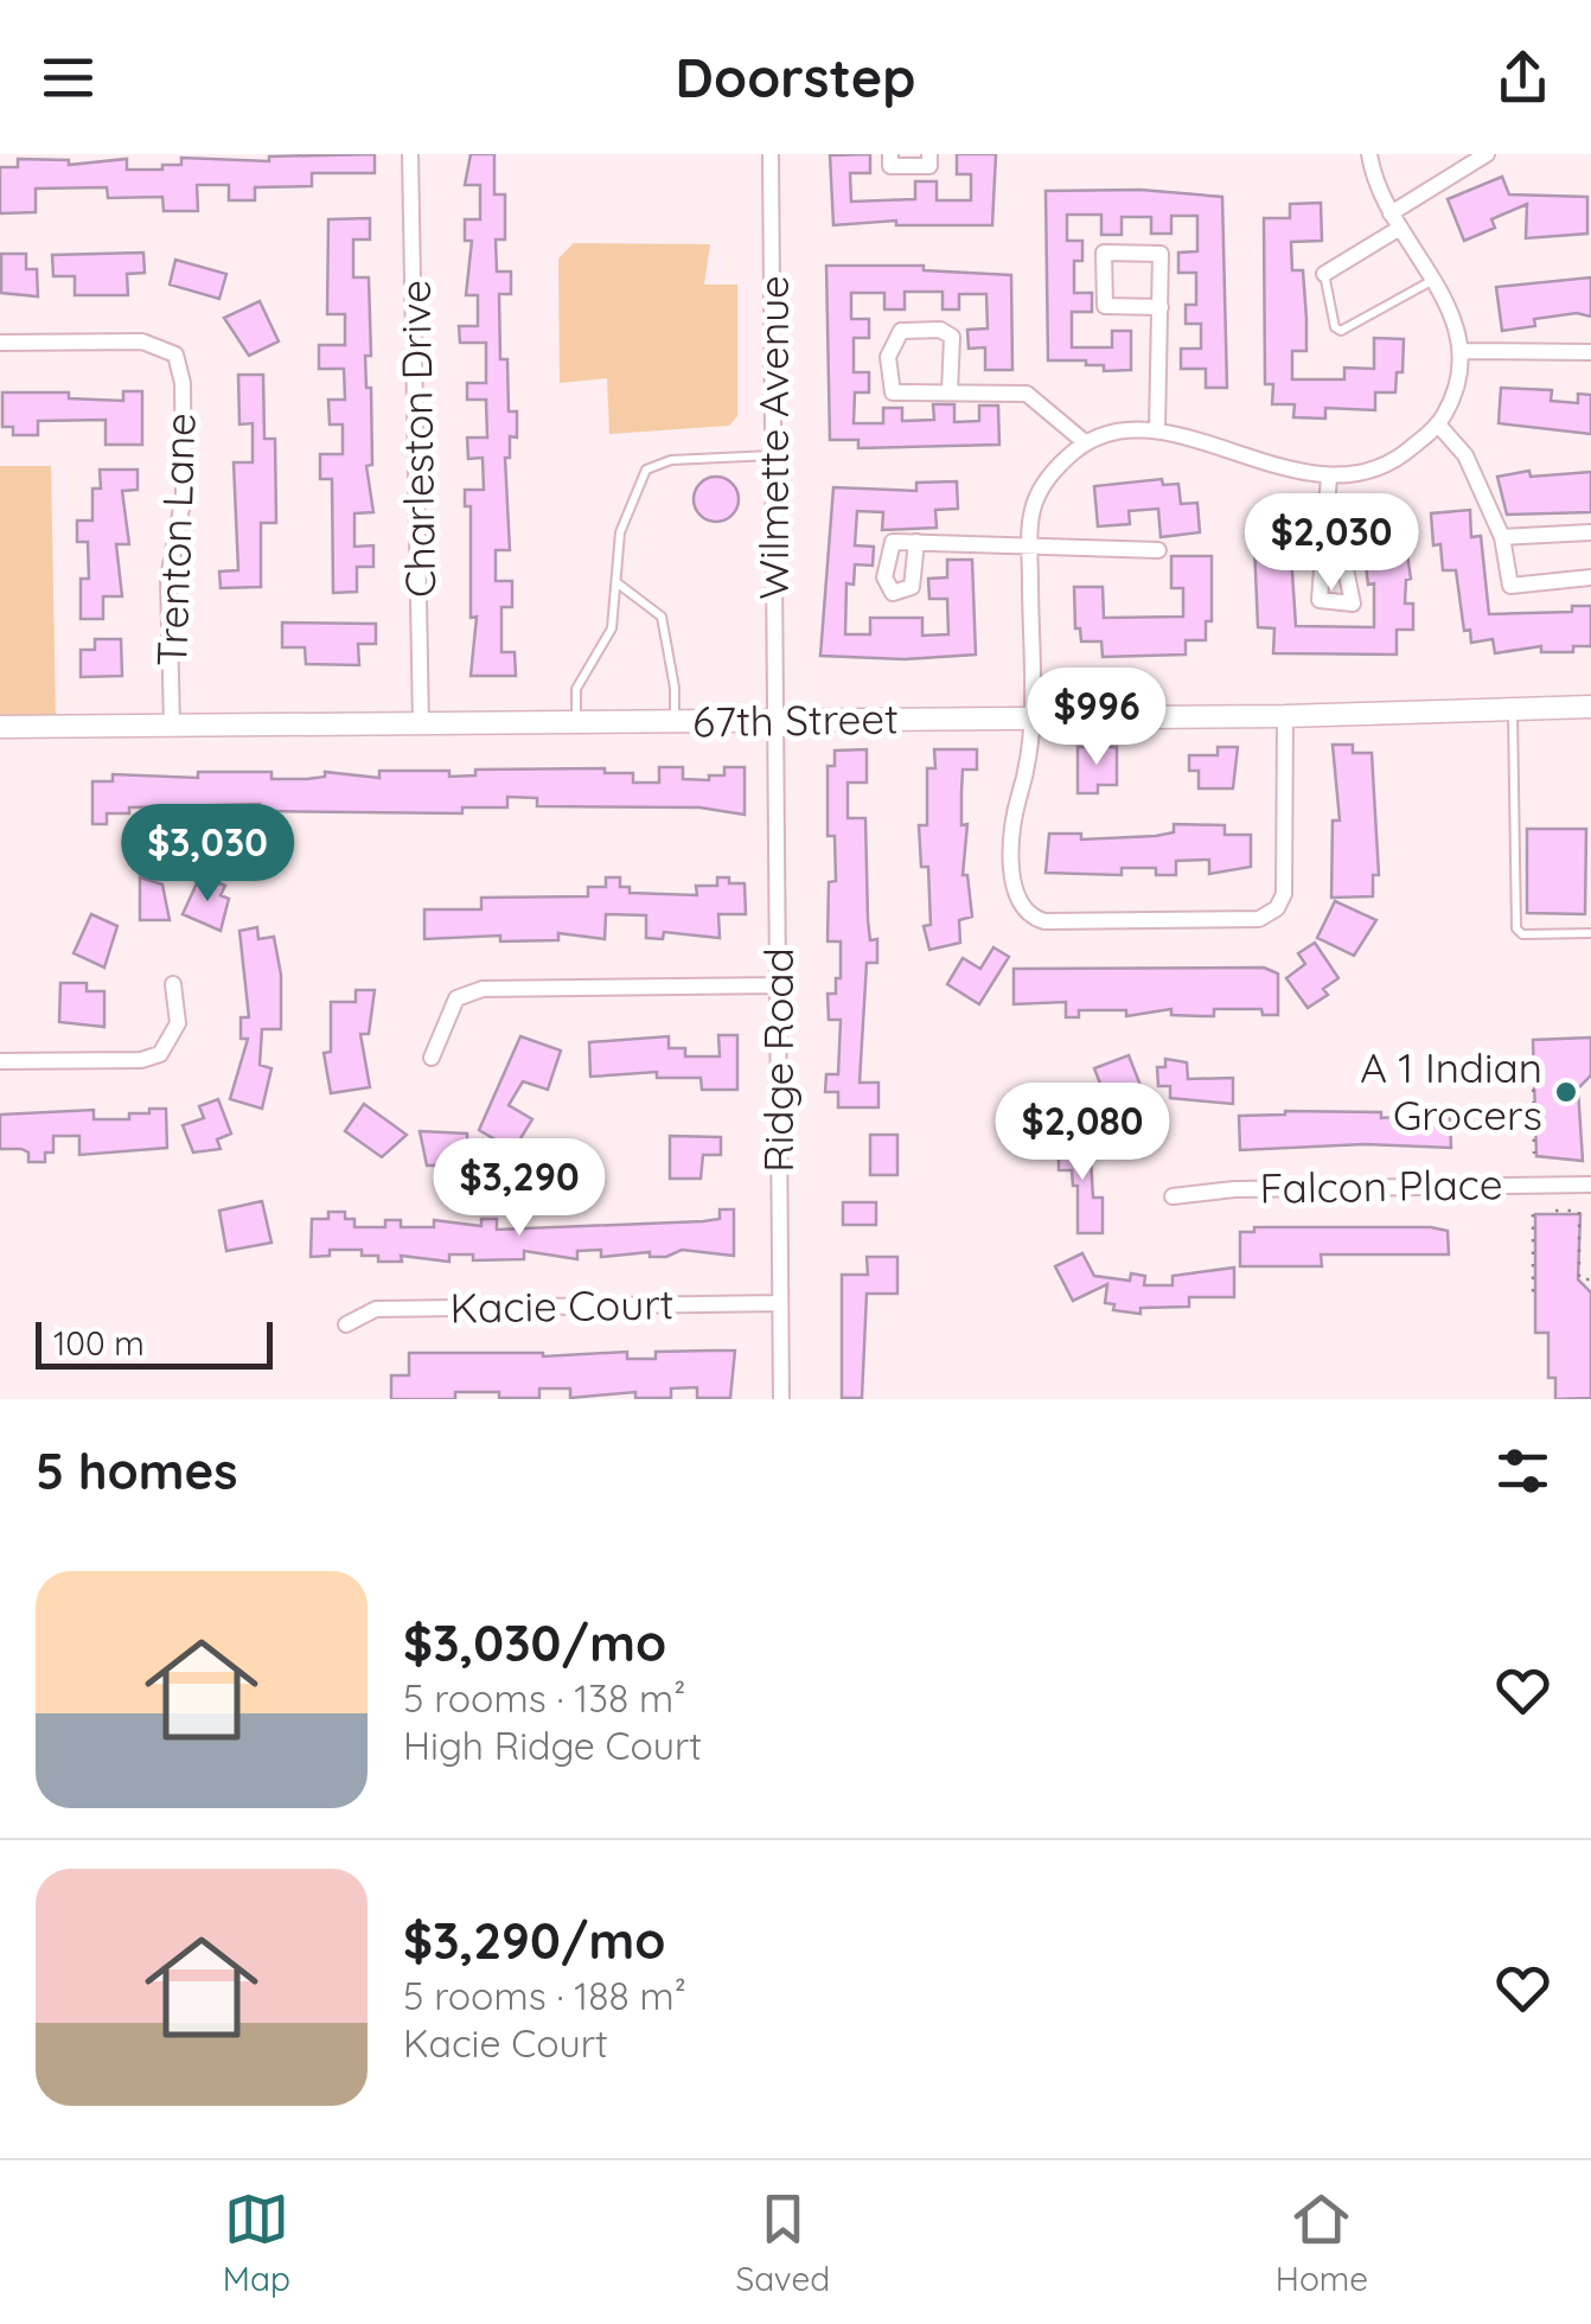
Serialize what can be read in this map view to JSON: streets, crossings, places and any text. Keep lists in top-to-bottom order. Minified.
{"streets":{"street":["Wilmette Avenue","Charleston Drive","Trenton Lane","67th Street","Ridge Road","Falcon Place","Kacie Court"]},"crossings":[["Wilmette Avenue","67th Street"],["Wilmette Avenue","Ridge Road"],["Charleston Drive","67th Street"],["Trenton Lane","67th Street"],["67th Street","Ridge Road"],["Ridge Road","Kacie Court"]],"places":["A 1 Indian Grocers"],"scale_bar":"100 m","page":{"header":"Doorstep","price":["$2,030","$996","$3,030","$2,080","$3,290"],"scale":"100 m","heading":"5 homes","list":[{"name":"$3,030/mo","note":"5 rooms · 138 m² · High Ridge Court"},{"name":"$3,290/mo","note":"5 rooms · 188 m² · Kacie Court"}],"tabs":["Map","Saved","Home"]}}
